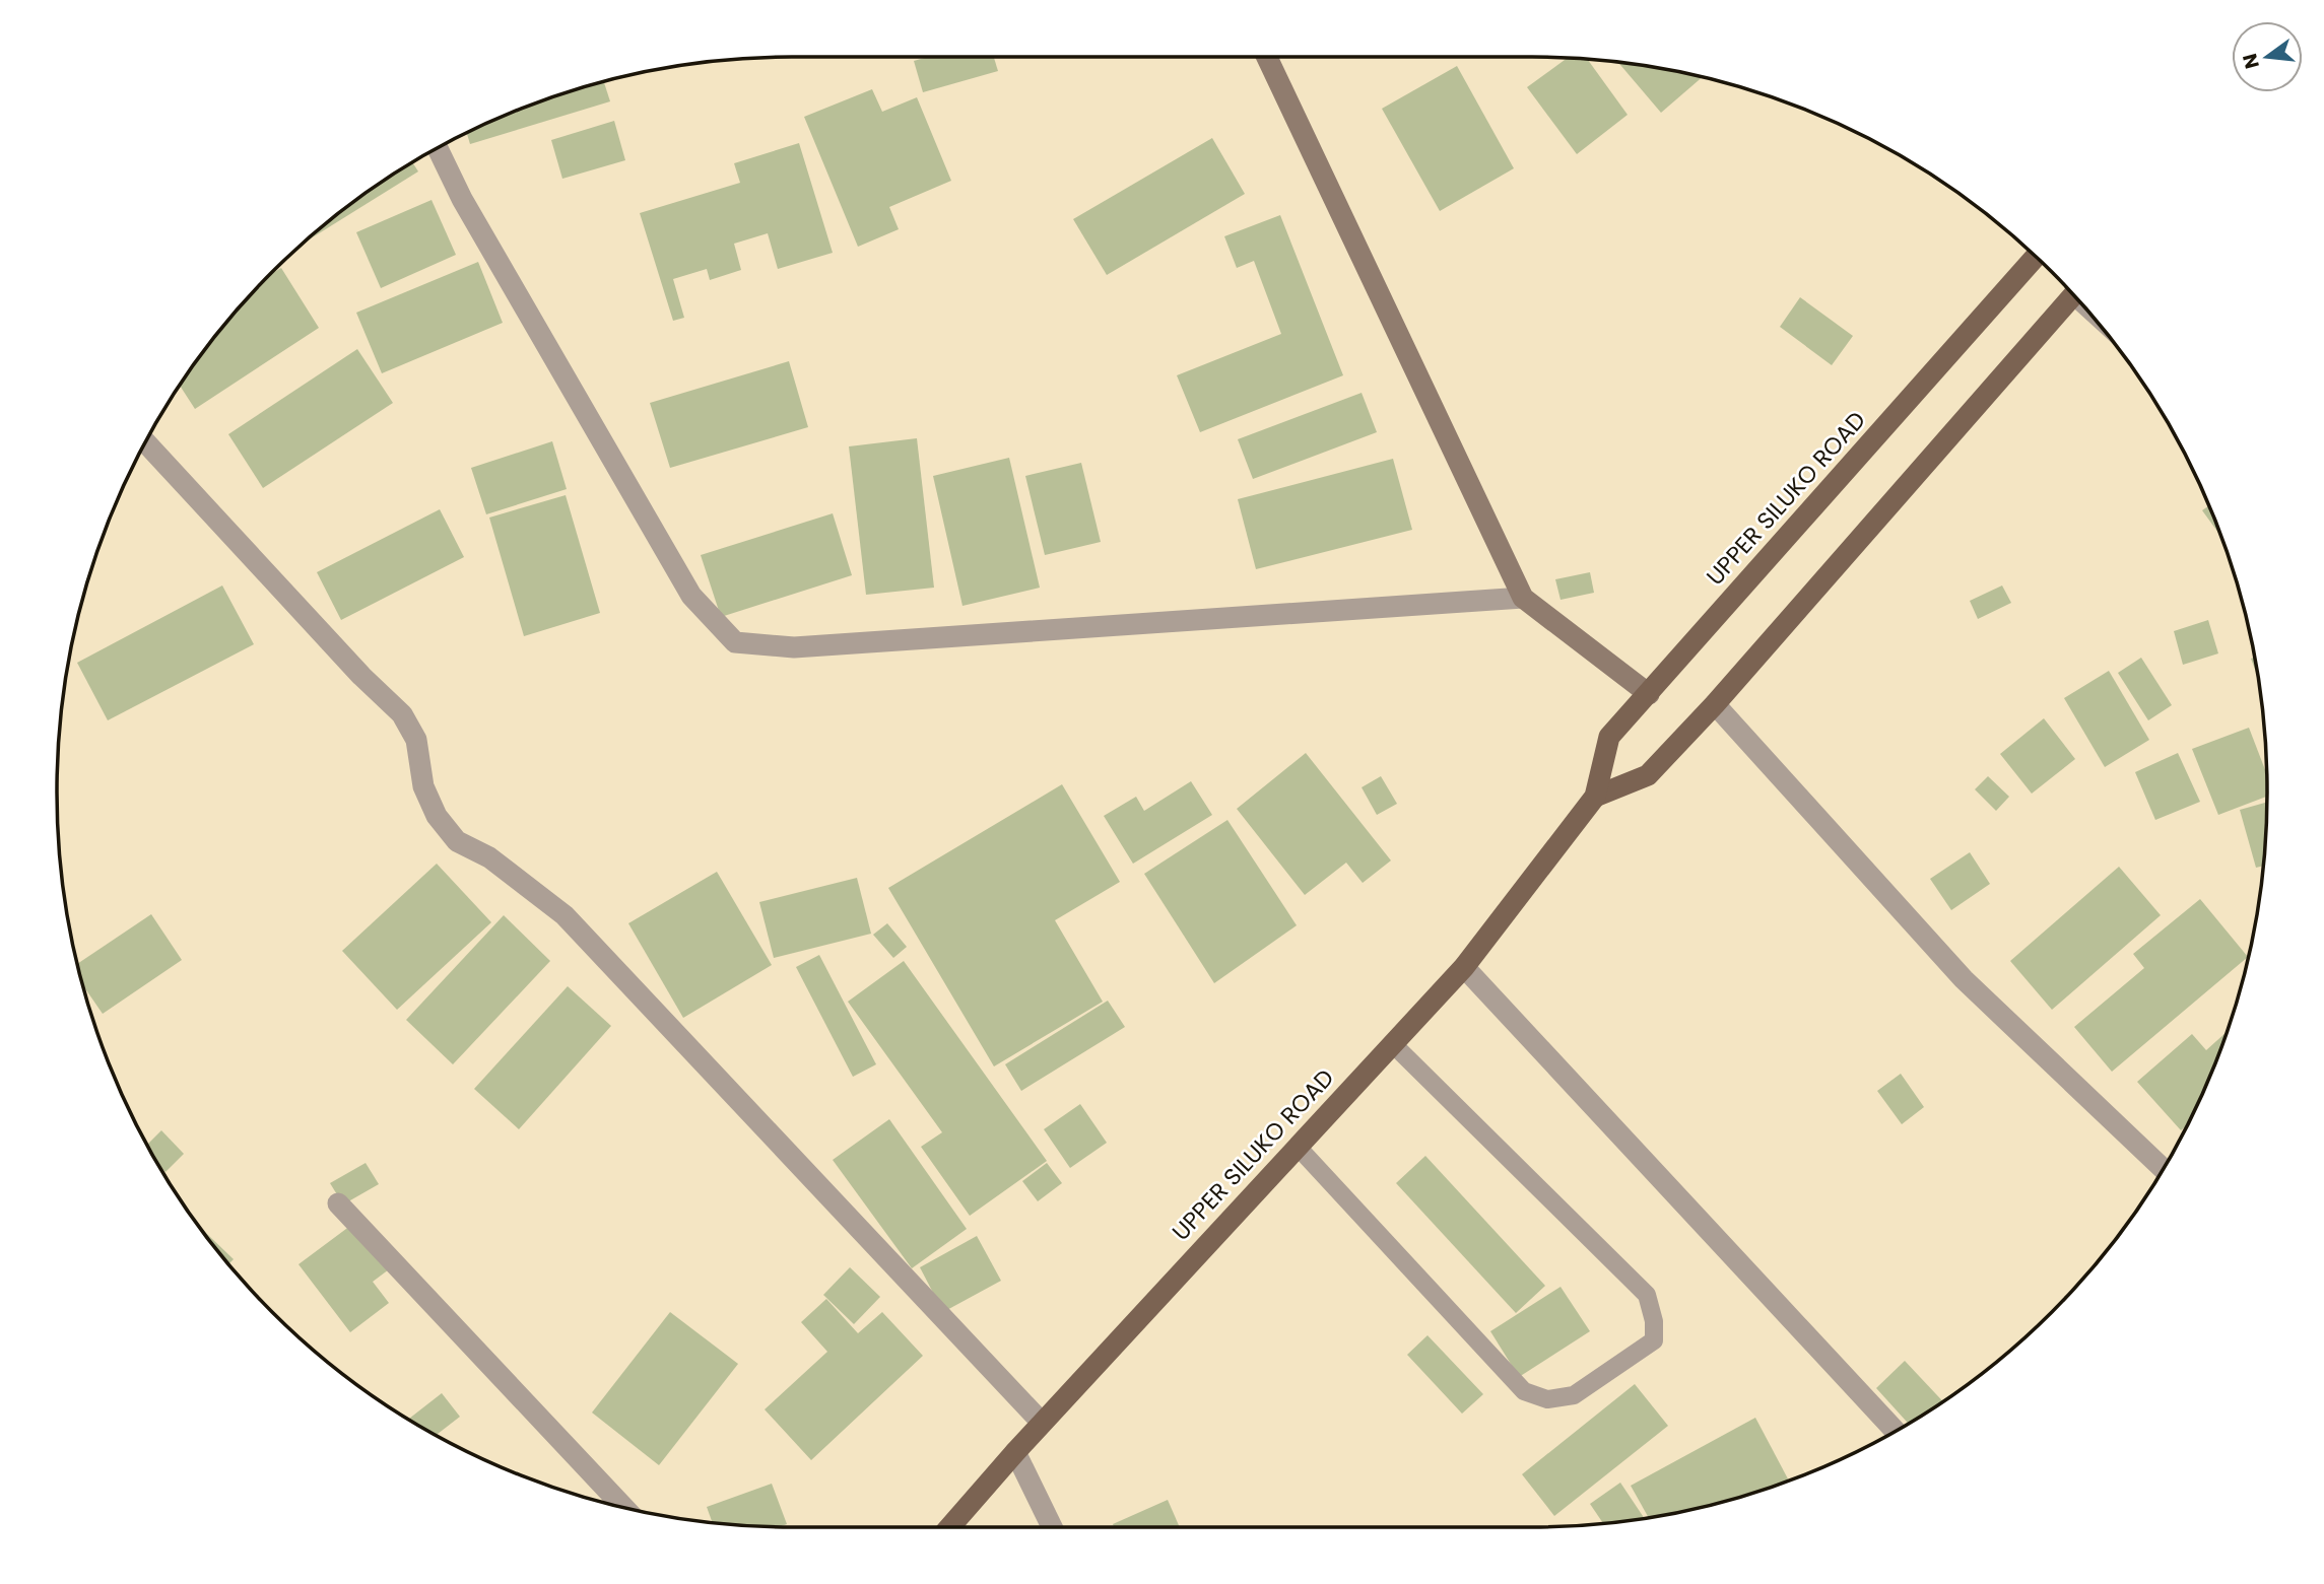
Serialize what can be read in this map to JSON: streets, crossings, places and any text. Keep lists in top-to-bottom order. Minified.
{"streets":{"main road":["UPPER SILUKO ROAD"]},"north":"left"}
